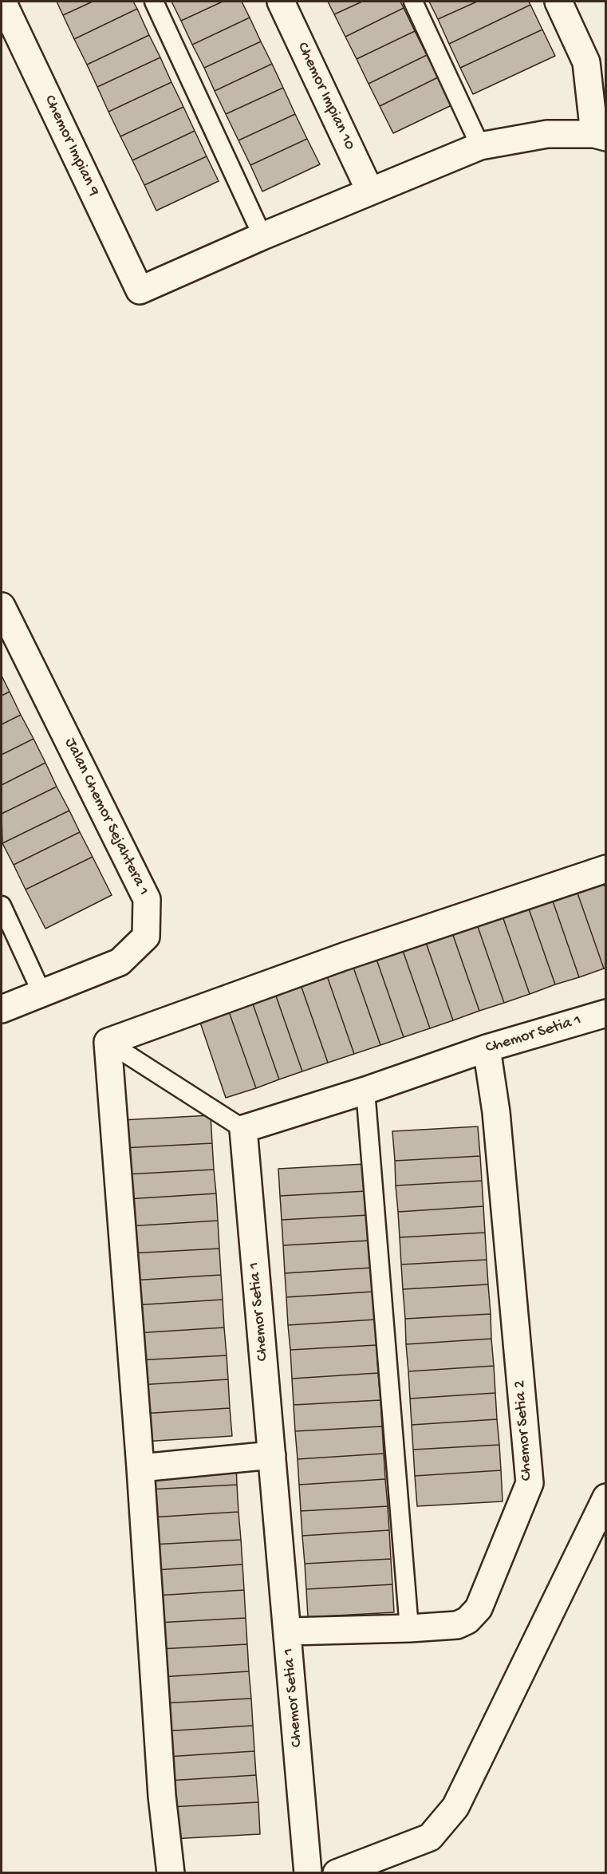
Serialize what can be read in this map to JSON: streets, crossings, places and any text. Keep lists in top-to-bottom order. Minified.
{"streets":{"street":["Chemor Impian 10","Chemor Impian 9","Jalan Chemor Sejahtera 1","Chemor Setia 1","Chemor Setia 2"]},"crossings":[["Chemor Setia 1","Chemor Setia 2"]]}
